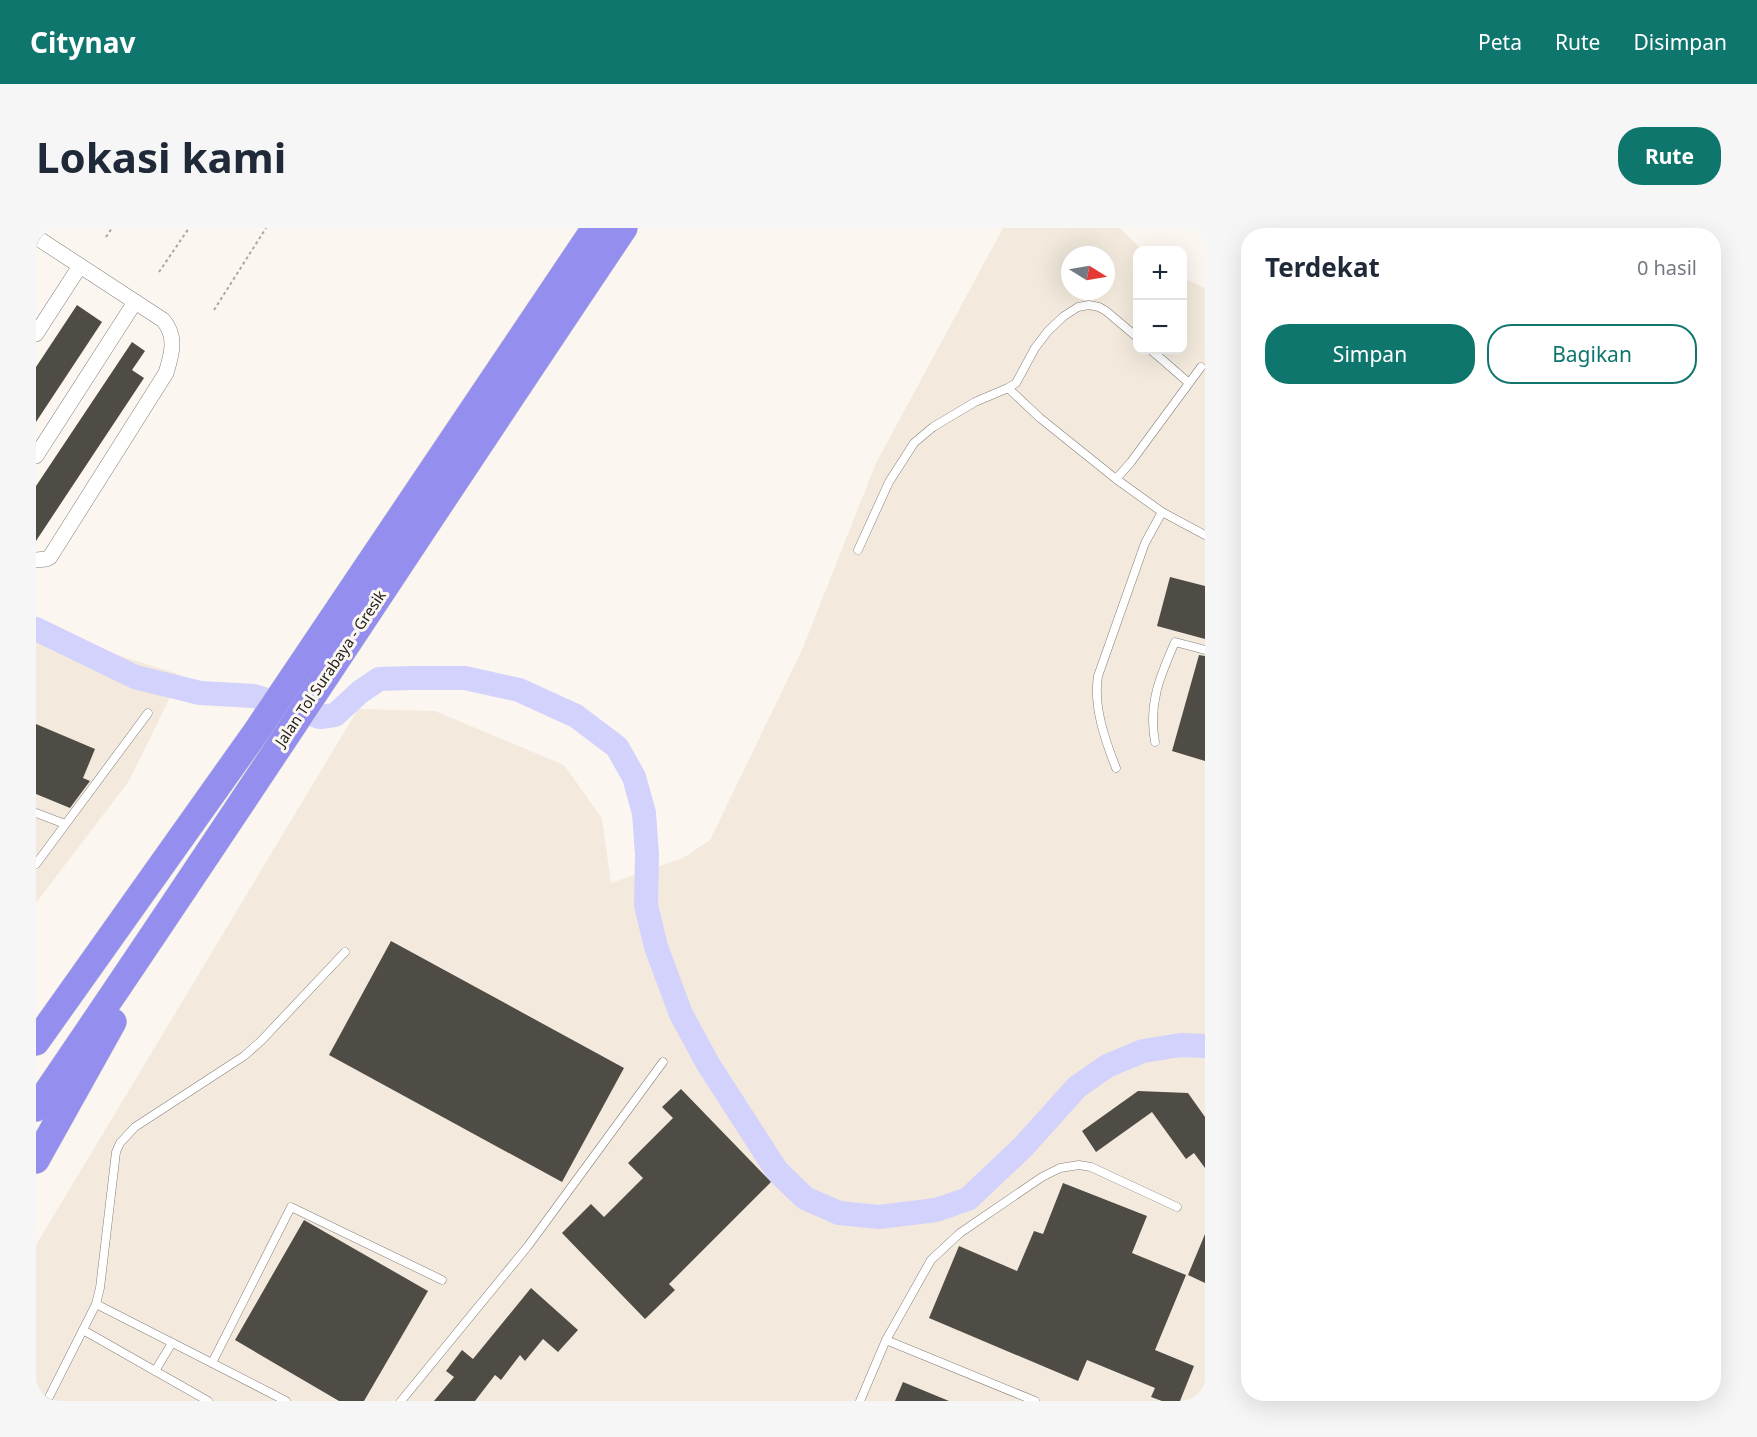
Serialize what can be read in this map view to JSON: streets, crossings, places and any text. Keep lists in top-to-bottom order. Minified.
{"streets":{"highway":["Jalan Tol Surabaya - Gresik"]},"north":"right","page":{"header":"Citynav","nav":["Peta","Rute","Disimpan"],"buttons":["Rute",["Simpan","Bagikan"]],"title":"Lokasi kami","heading":["Terdekat","0 hasil"],"map_buttons":["+","−"]}}
